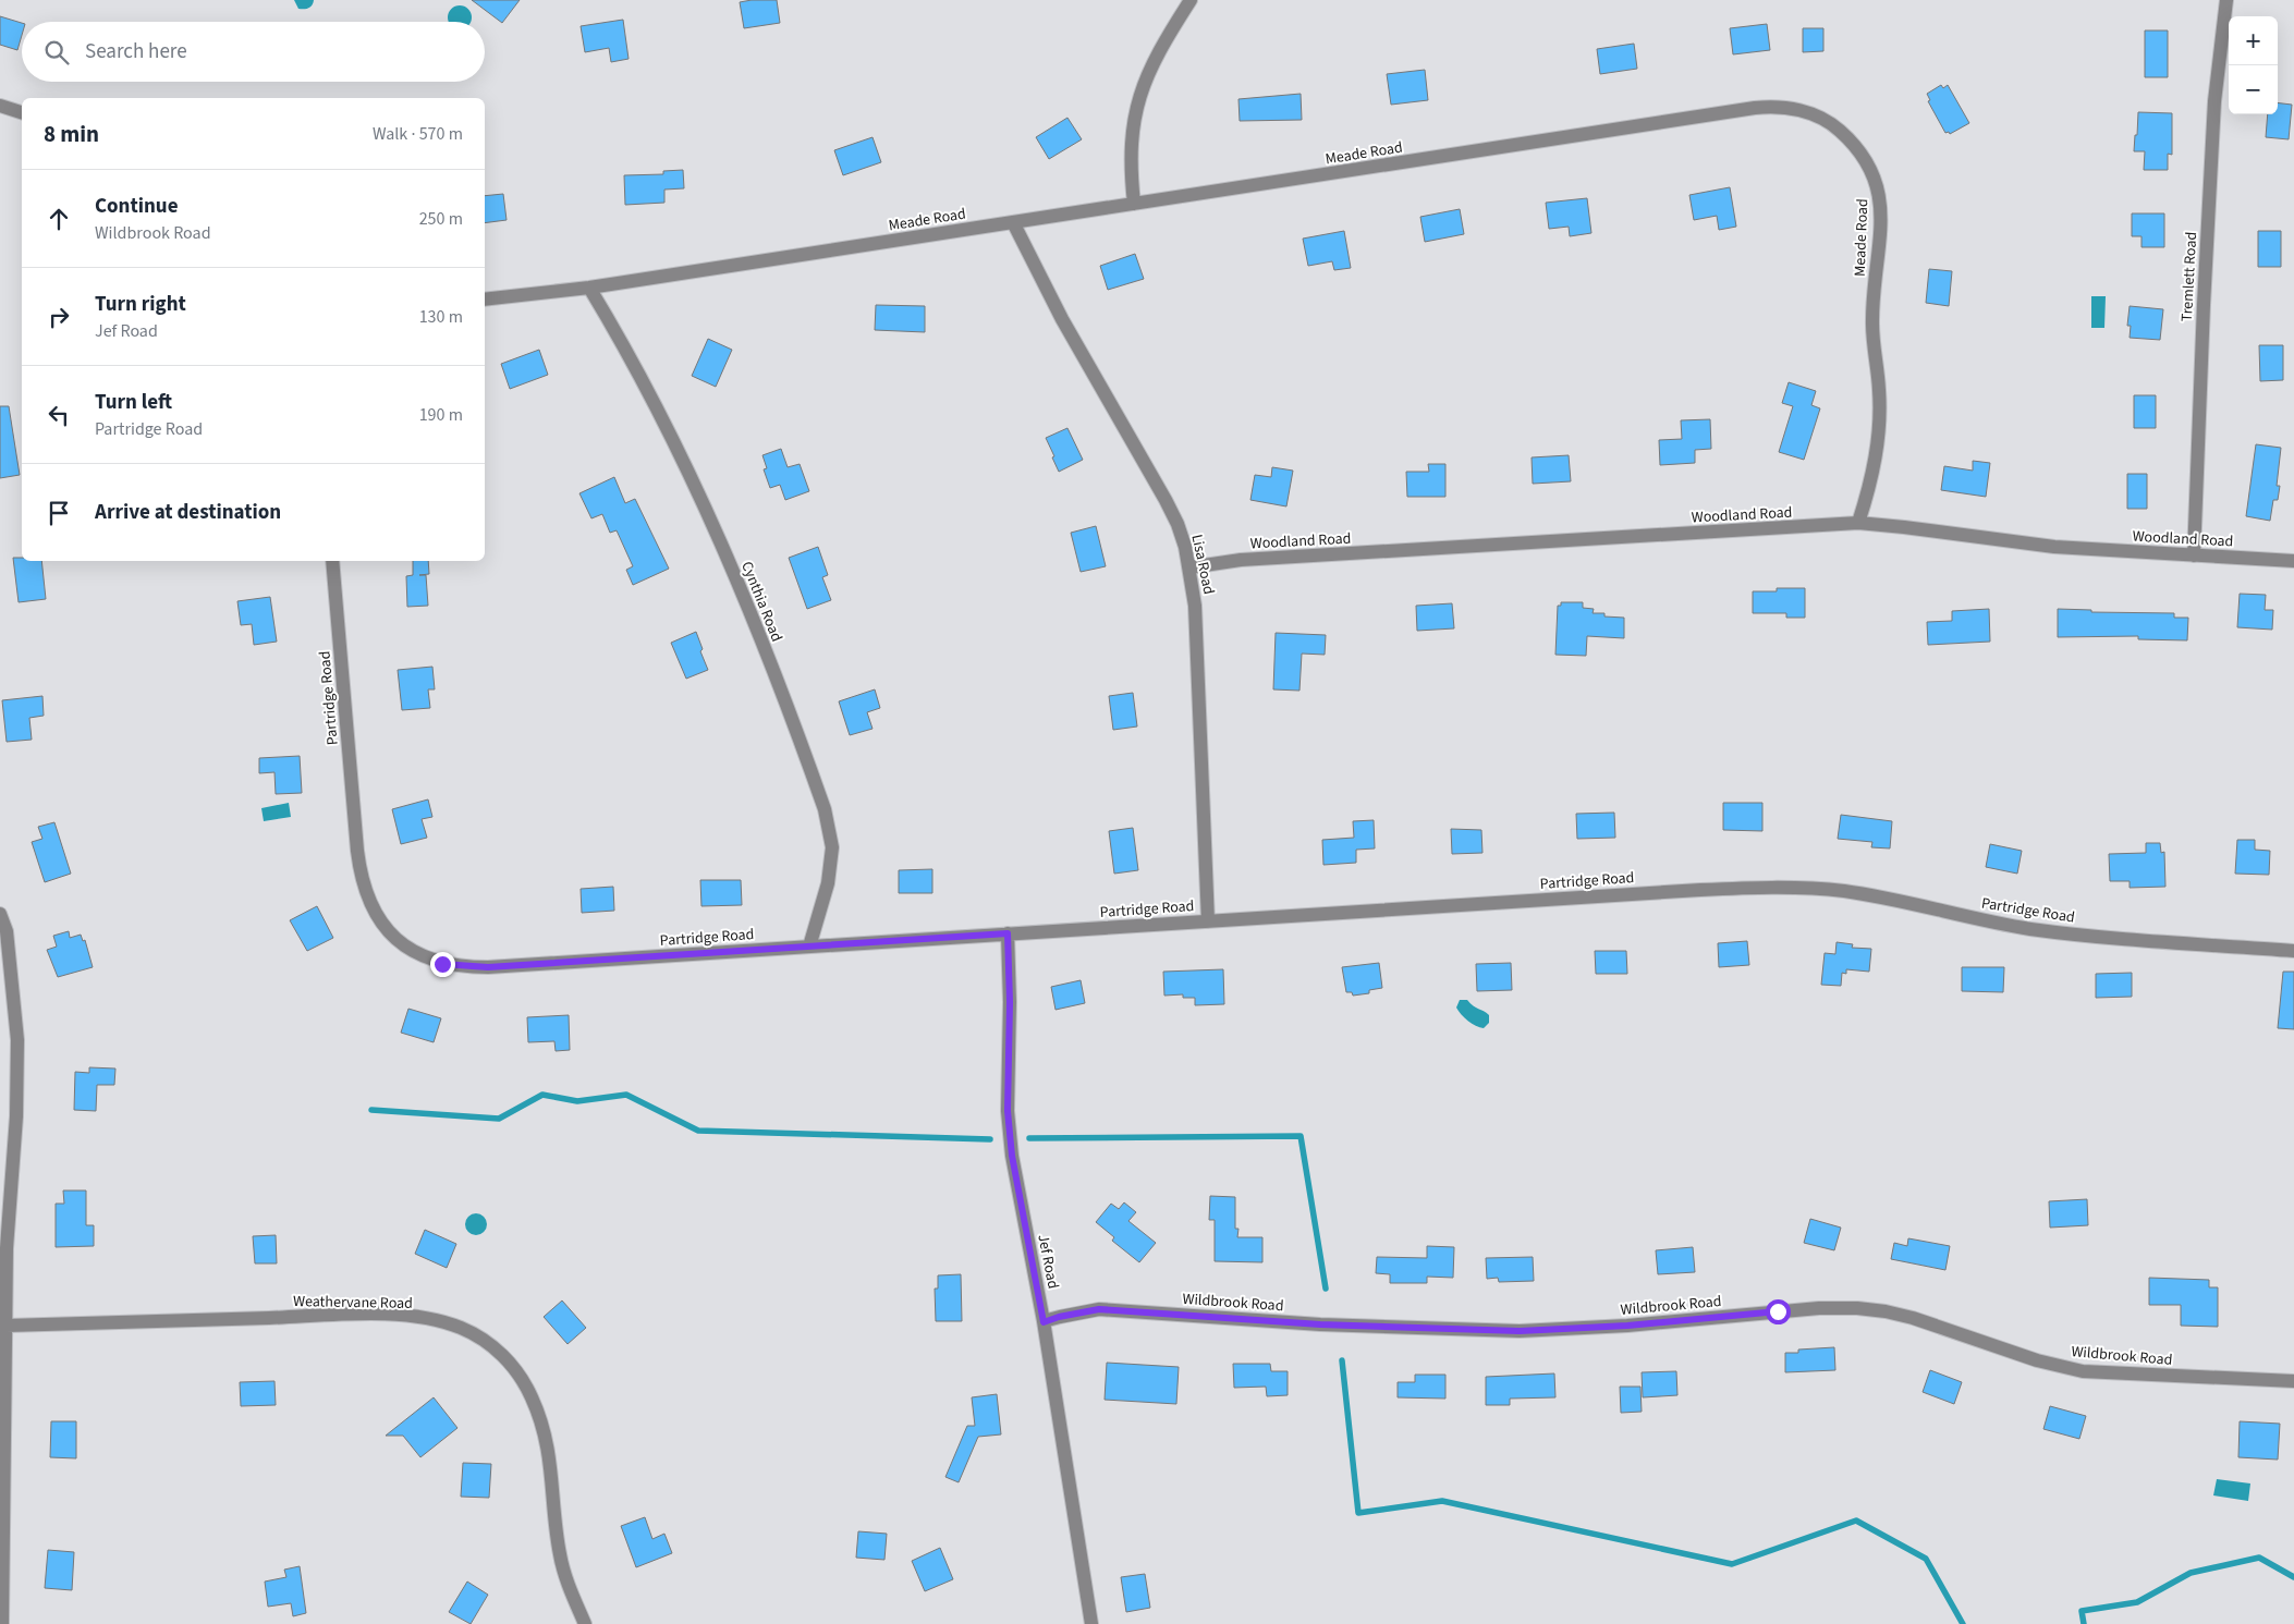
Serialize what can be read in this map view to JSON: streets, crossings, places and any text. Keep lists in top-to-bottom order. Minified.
{"streets":{"street":["Meade Road","Tremlett Road","Woodland Road","Lisa Road","Cynthia Road","Partridge Road","Jef Road","Weathervane Road","Wildbrook Road"]},"crossings":[["Meade Road","Woodland Road"],["Meade Road","Lisa Road"],["Meade Road","Cynthia Road"],["Tremlett Road","Woodland Road"],["Woodland Road","Lisa Road"],["Lisa Road","Partridge Road"],["Cynthia Road","Partridge Road"],["Partridge Road","Jef Road"],["Jef Road","Wildbrook Road"]],"page":{"map_buttons":["+","−"],"search":"Search here","heading":["8 min","Walk · 570 m"],"list":[["Continue","Wildbrook Road","250 m"],["Turn right","Jef Road","130 m"],["Turn left","Partridge Road","190 m"],"Arrive at destination"]}}
